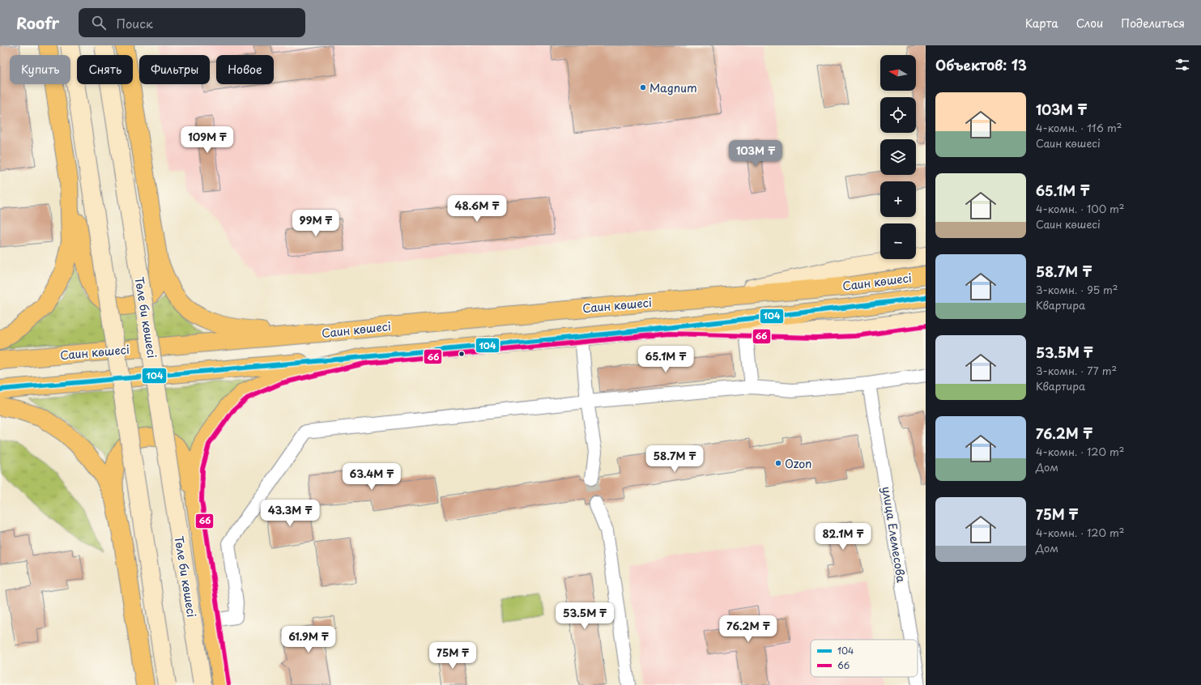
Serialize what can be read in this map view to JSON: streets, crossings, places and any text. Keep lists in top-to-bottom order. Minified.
{"streets":{"main road":["Саин көшесі","Төле би көшесі"],"street":["улица Елемесова"]},"places":["Magnum","Ozon"],"lines":["transit line 104","transit line 66"],"legend":["104","66"],"north":"left","page":{"header":"Roofr","search":"Поиск","nav":["Карта","Слои","Поделиться"],"heading":"Объектов: 13","map_buttons":["+","−"],"chip":["Купить","Снять","Фильтры","Новое"],"list":[{"name":"103M ₸","note":"4-комн. · 116 m² · Саин көшесі"},{"name":"65.1M ₸","note":"4-комн. · 100 m² · Саин көшесі"},{"name":"58.7M ₸","note":"3-комн. · 95 m² · Квартира"},{"name":"53.5M ₸","note":"3-комн. · 77 m² · Квартира"},{"name":"76.2M ₸","note":"4-комн. · 120 m² · Дом"},{"name":"75M ₸","note":"4-комн. · 120 m² · Дом"}],"price":["109M ₸","103M ₸","48.6M ₸","99M ₸","65.1M ₸","58.7M ₸","63.4M ₸","43.3M ₸","82.1M ₸","53.5M ₸","76.2M ₸","61.9M ₸","75M ₸"]}}
